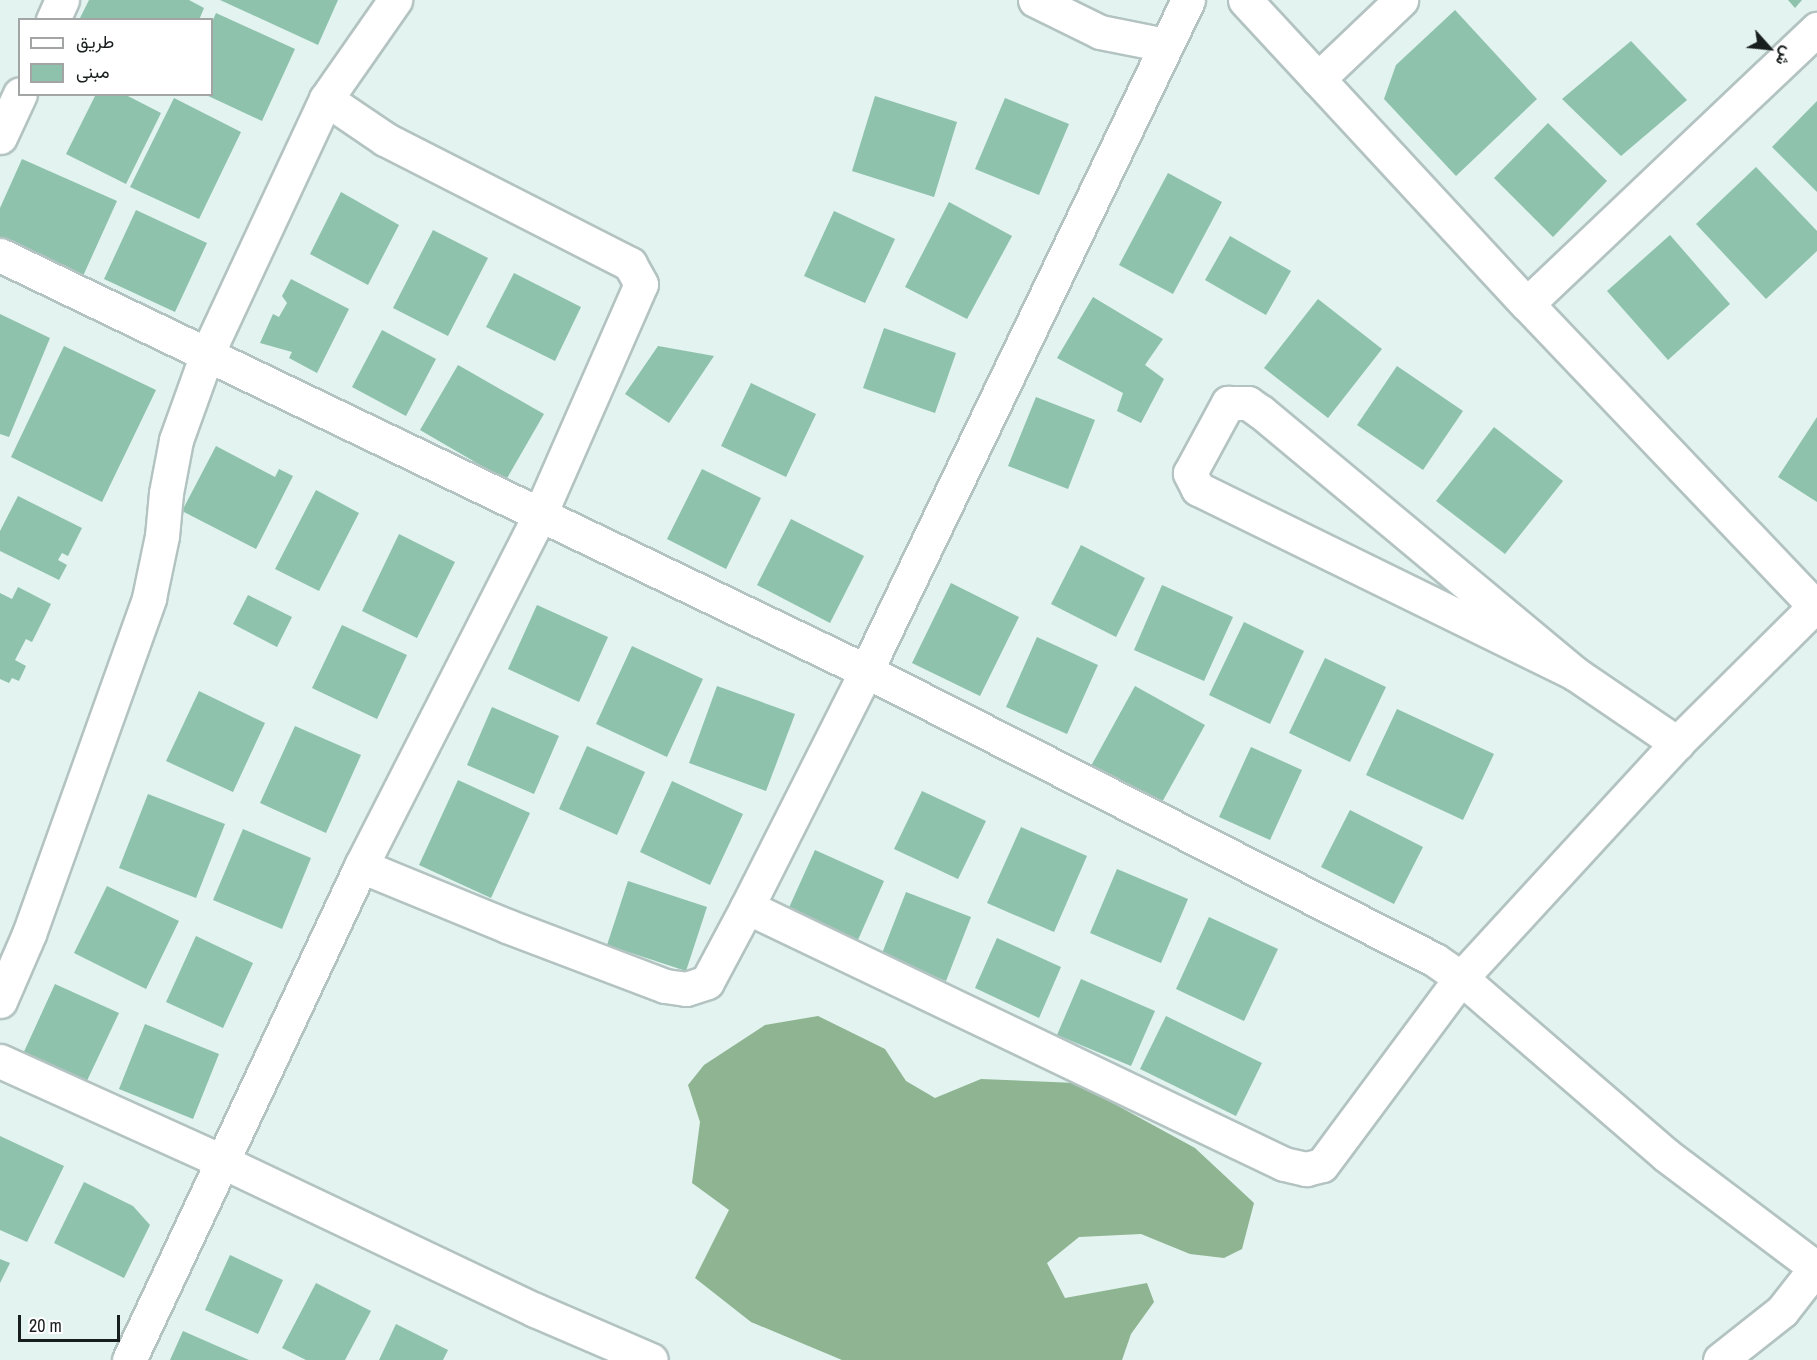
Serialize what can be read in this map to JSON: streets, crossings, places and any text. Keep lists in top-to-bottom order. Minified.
{"legend":["طريق","مبنى"],"scale_bar":"20 m","north":"bottom right"}
